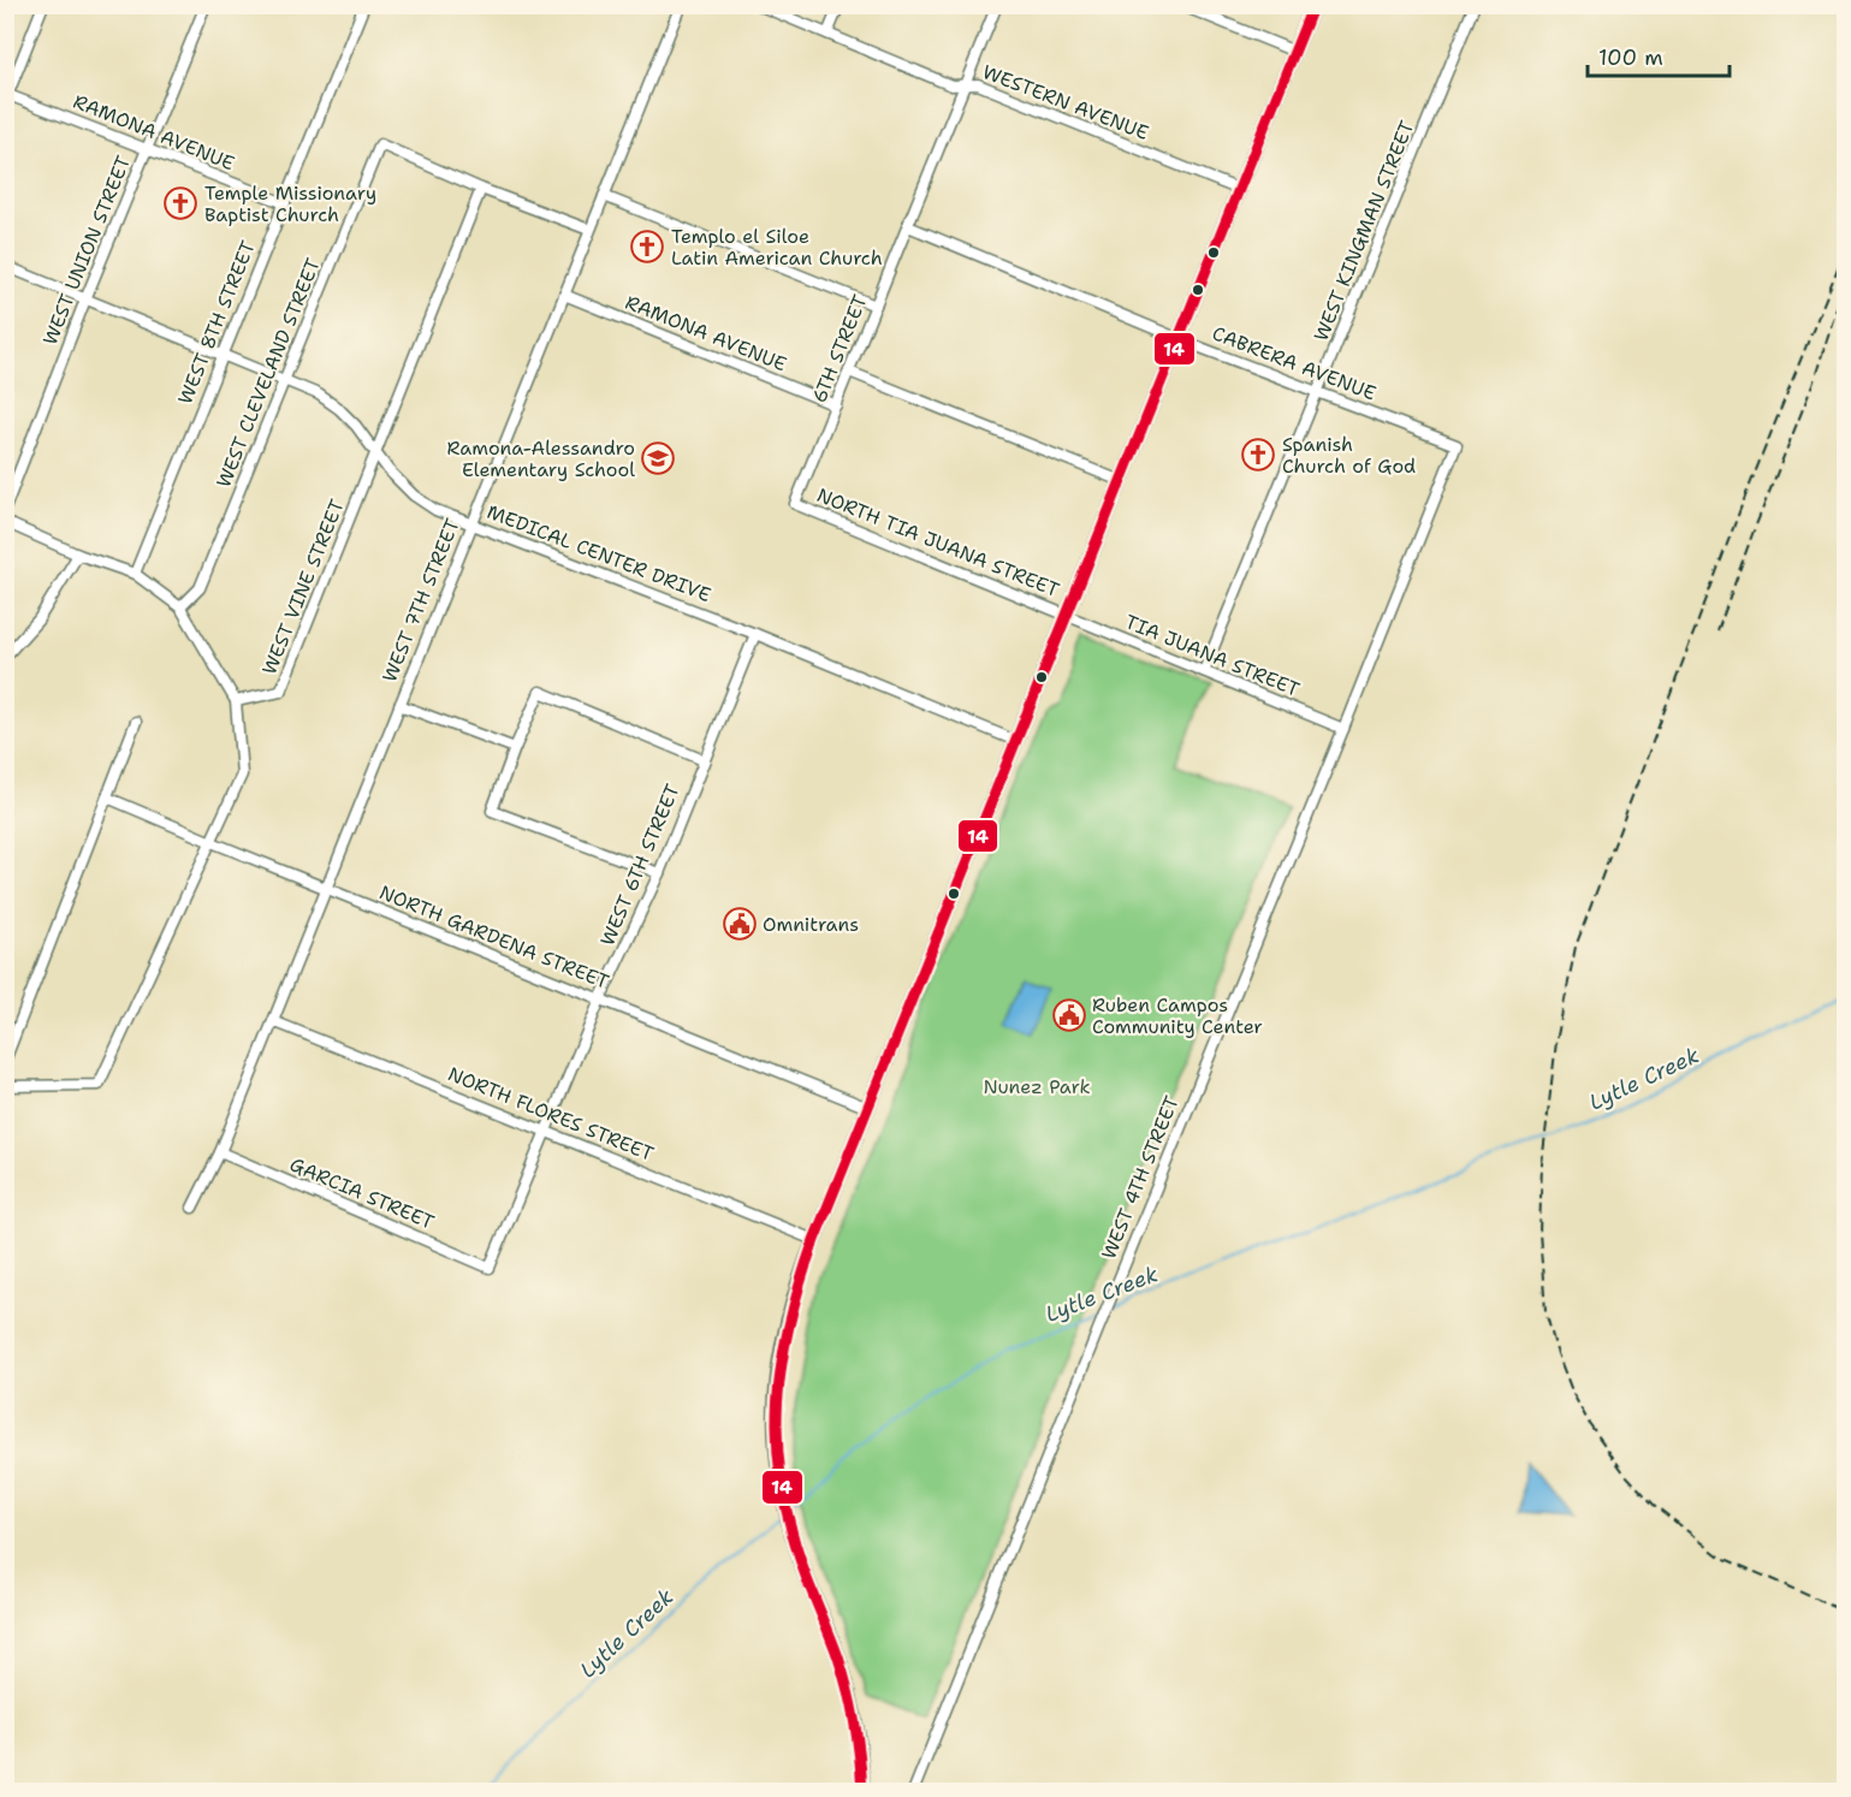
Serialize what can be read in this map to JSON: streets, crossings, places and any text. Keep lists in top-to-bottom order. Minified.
{"streets":{"street":["WESTERN AVENUE","RAMONA AVENUE","WEST KINGMAN STREET","WEST UNION STREET","WEST 8TH STREET","6TH STREET","CABRERA AVENUE","WEST CLEVELAND STREET","NORTH TIA JUANA STREET","MEDICAL CENTER DRIVE","WEST VINE STREET","WEST 7TH STREET","TIA JUANA STREET","WEST 6TH STREET","NORTH GARDENA STREET","NORTH FLORES STREET","WEST 4TH STREET","GARCIA STREET"]},"crossings":[["WESTERN AVENUE","6TH STREET"],["RAMONA AVENUE","WEST UNION STREET"],["RAMONA AVENUE","WEST 8TH STREET"],["RAMONA AVENUE","6TH STREET"],["RAMONA AVENUE","WEST 7TH STREET"],["WEST KINGMAN STREET","CABRERA AVENUE"],["WEST KINGMAN STREET","TIA JUANA STREET"],["WEST UNION STREET","MEDICAL CENTER DRIVE"],["WEST 8TH STREET","MEDICAL CENTER DRIVE"],["6TH STREET","CABRERA AVENUE"],["6TH STREET","NORTH TIA JUANA STREET"],["CABRERA AVENUE","WEST 4TH STREET"],["WEST CLEVELAND STREET","MEDICAL CENTER DRIVE"],["WEST CLEVELAND STREET","WEST VINE STREET"],["NORTH TIA JUANA STREET","TIA JUANA STREET"],["MEDICAL CENTER DRIVE","WEST VINE STREET"],["MEDICAL CENTER DRIVE","WEST 7TH STREET"],["MEDICAL CENTER DRIVE","WEST 6TH STREET"],["WEST 7TH STREET","NORTH GARDENA STREET"],["WEST 7TH STREET","NORTH FLORES STREET"],["WEST 7TH STREET","GARCIA STREET"],["TIA JUANA STREET","WEST 4TH STREET"],["WEST 6TH STREET","NORTH GARDENA STREET"],["WEST 6TH STREET","NORTH FLORES STREET"],["WEST 6TH STREET","GARCIA STREET"]],"water":["Lytle Creek"],"parks":["Nunez Park"],"places":{"church":["Temple Missionary Baptist Church","Templo el Siloe Latin American Church","Spanish Church of God"],"school or university":["Ramona-Alessandro Elementary School"],"public building":["Omnitrans","Ruben Campos Community Center"]},"lines":["transit line 14"],"scale_bar":"100 m"}
